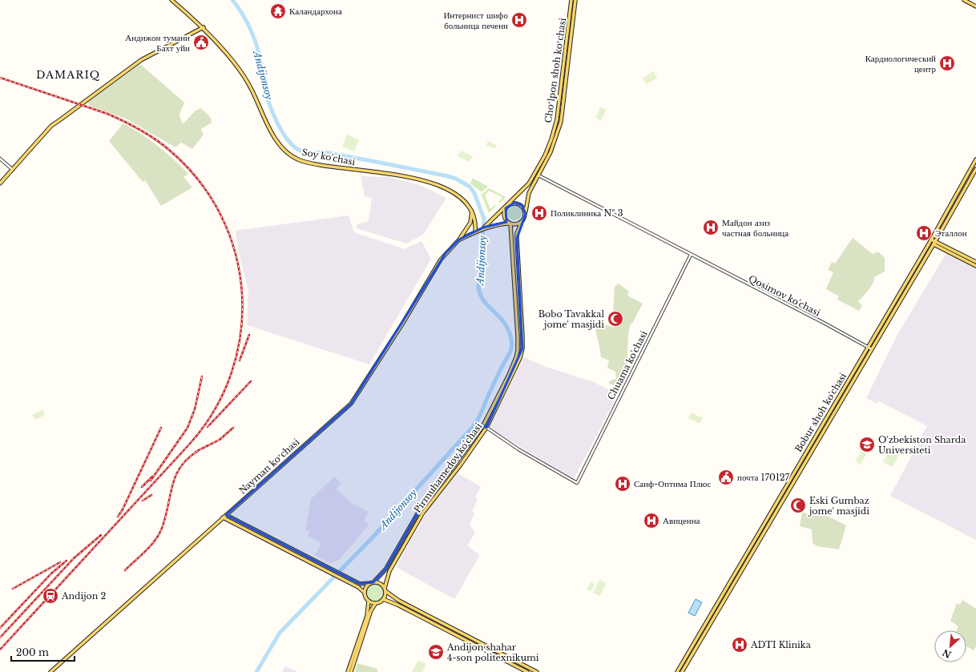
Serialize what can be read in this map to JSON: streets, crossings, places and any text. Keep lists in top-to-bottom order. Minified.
{"streets":{"main road":["Choʻlpon shoh koʻchasi","Soy ko'chasi","Bobur shoh ko'chasi","Nayman koʻchasi","Pirmuhamedov ko'chasi"],"street":["Qosimov ko'chasi","Chuama ko'chasi"]},"crossings":[["Choʻlpon shoh koʻchasi","Qosimov ko'chasi"],["Choʻlpon shoh koʻchasi","Pirmuhamedov ko'chasi"],["Qosimov ko'chasi","Chuama ko'chasi"],["Qosimov ko'chasi","Bobur shoh ko'chasi"],["Chuama ko'chasi","Pirmuhamedov ko'chasi"]],"districts":["DAMARIQ"],"water":["Andijonsoy"],"places":{"temple":["Каландархона"],"hospital":["Интернист шифо больница печени","Кардиологический центр","Поликлиника № 3","Майдон азиз частная больница","Эталлон","Саиф-Оптима Плюс","Авиценна","ADTI Klinika"],"public building":["Андижон тумани Бахт уйи","почта 170127"],"mosque":["Bobo Tavakkal jome' masjidi","Eski Gumbaz jome' masjidi"],"school or university":["O'zbekiston Sharda Universiteti","Andijon shahar 4-son politexnikumi"],"station":["Andijon 2"]},"scale_bar":"200 m","north":"bottom left"}
